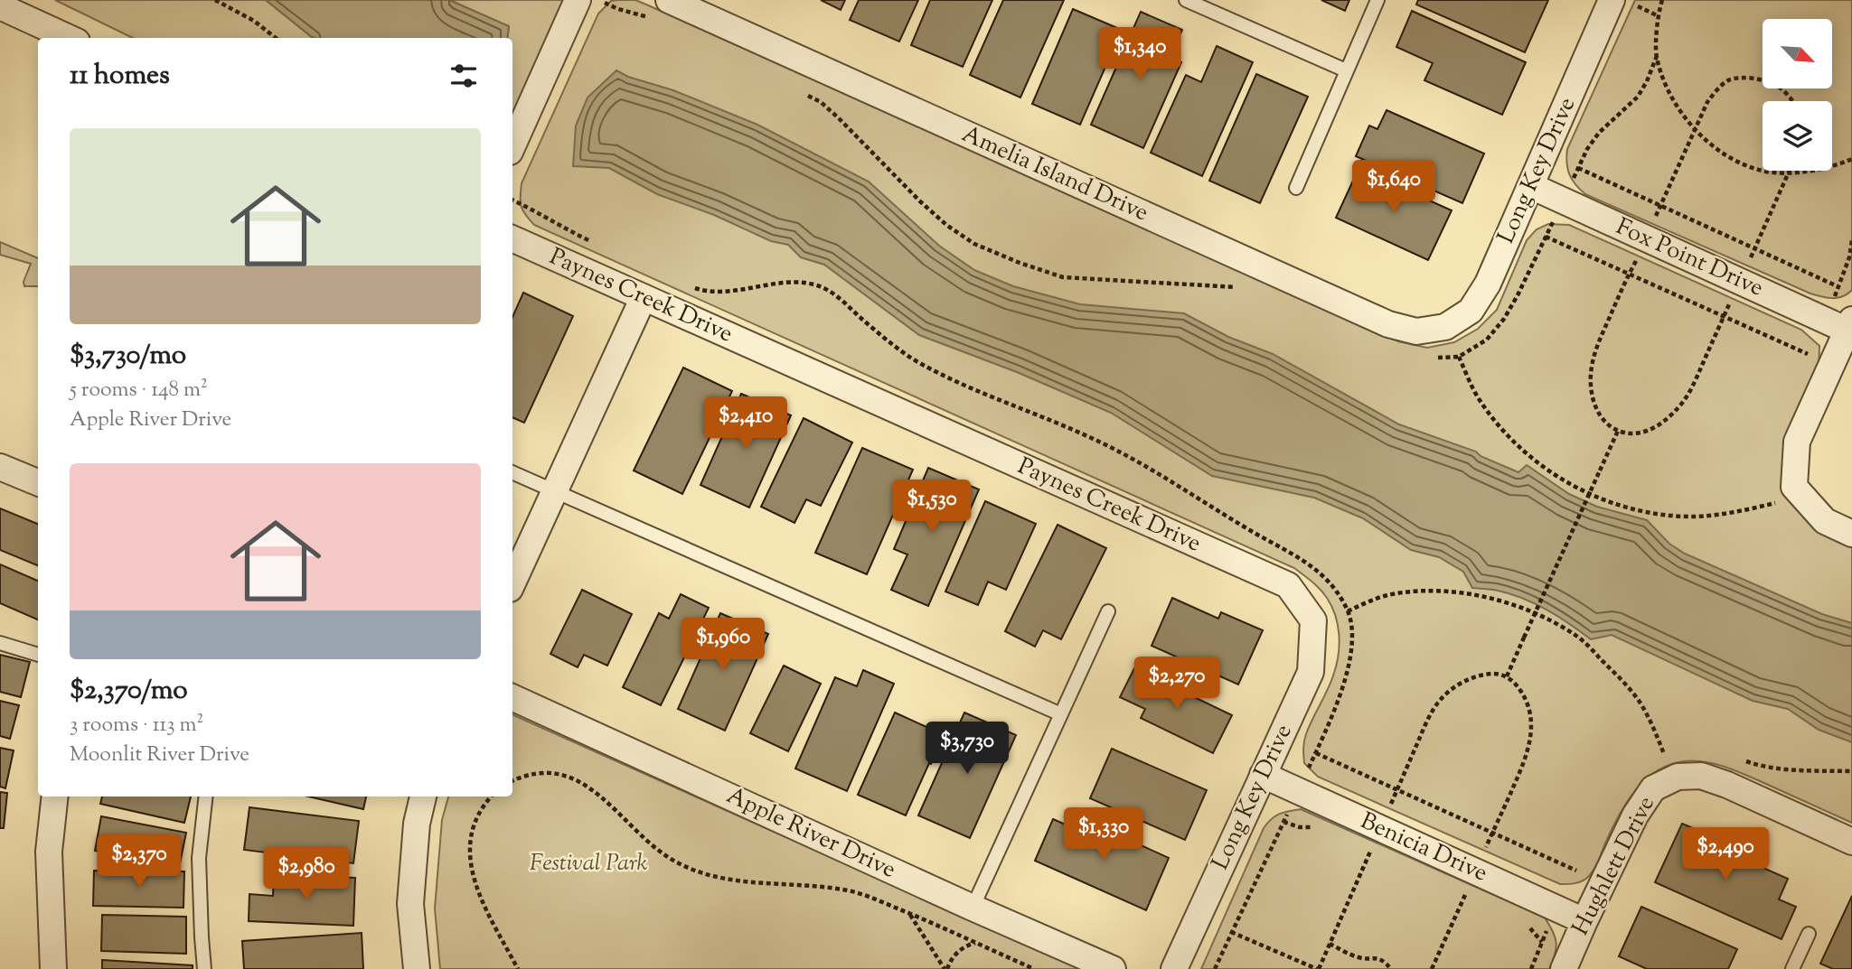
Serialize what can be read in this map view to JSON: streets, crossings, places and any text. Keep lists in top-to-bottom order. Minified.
{"streets":{"street":["Long Key Drive","Amelia Island Drive","Fox Point Drive","Paynes Creek Drive","Apple River Drive","Benicia Drive","Hughlett Drive"]},"crossings":[["Long Key Drive","Amelia Island Drive"],["Long Key Drive","Fox Point Drive"],["Long Key Drive","Paynes Creek Drive"],["Long Key Drive","Benicia Drive"],["Benicia Drive","Hughlett Drive"]],"parks":["Festival Park"],"north":"bottom right","page":{"price":["$1,340","$1,640","$2,410","$1,530","$1,960","$2,270","$3,730","$1,330","$2,490","$2,370","$2,980"],"heading":"11 homes","list":[{"name":"$3,730/mo","note":"5 rooms · 148 m² · Apple River Drive"},{"name":"$2,370/mo","note":"3 rooms · 113 m² · Moonlit River Drive"}]}}
